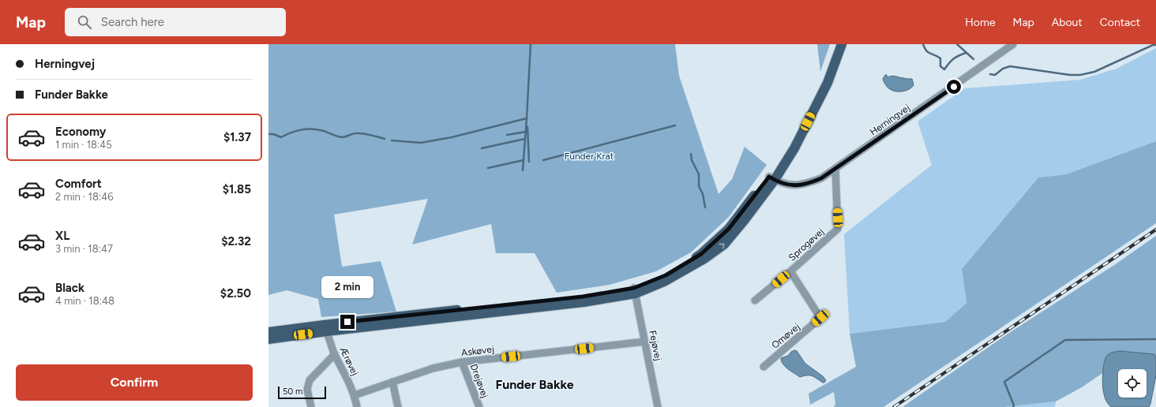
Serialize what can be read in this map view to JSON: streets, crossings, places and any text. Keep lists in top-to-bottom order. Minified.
{"streets":{"street":["Herningvej","Sprogøvej","Omøvej","Fejøvej","Askøvej","Ærøvej","Drejøvej"]},"crossings":[["Herningvej","Sprogøvej"],["Sprogøvej","Omøvej"],["Fejøvej","Askøvej"],["Askøvej","Ærøvej"],["Askøvej","Drejøvej"]],"districts":["Funder Bakke"],"parks":["Funder Krat"],"scale_bar":"50 m","page":{"header":"Map","search":"Search here","nav":["Home","Map","About","Contact"],"banner":["Herningvej","Funder Bakke"],"list":[{"name":"Economy","note":"1 min · 18:45","value":"$1.37"},{"name":"Comfort","note":"2 min · 18:46","value":"$1.85"},{"name":"XL","note":"3 min · 18:47","value":"$2.32"},{"name":"Black","note":"4 min · 18:48","value":"$2.50"}],"bubble":"2 min","buttons":"Confirm","scale":"50 m"}}
